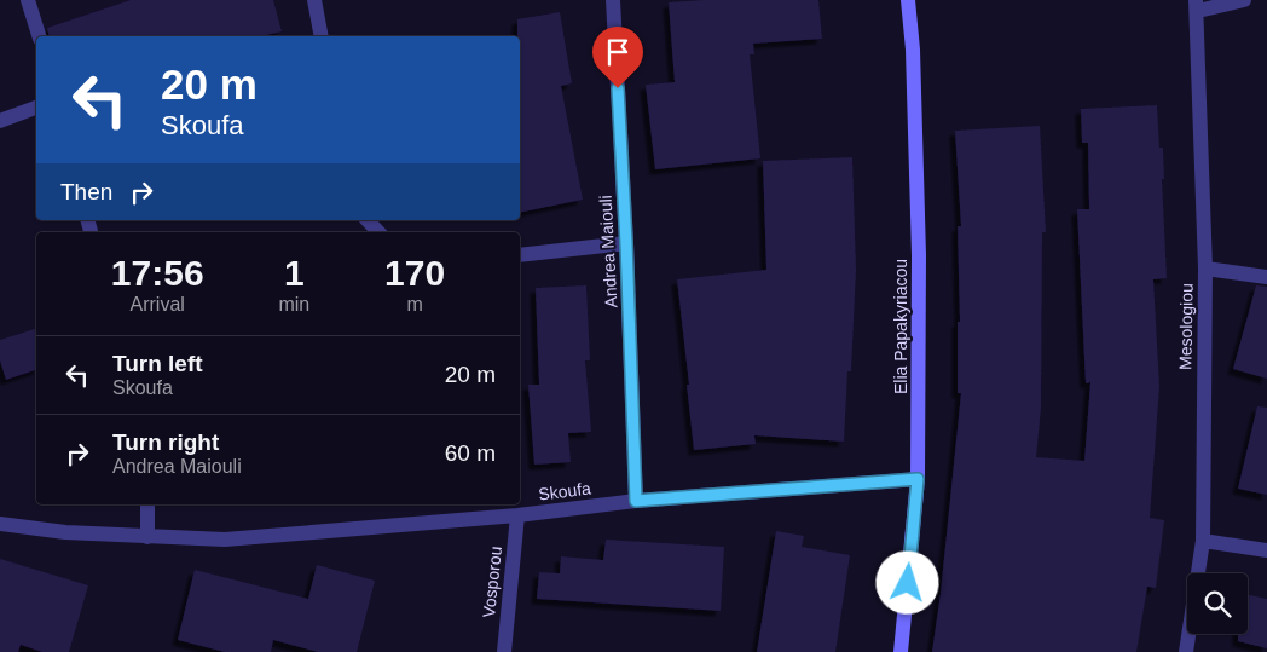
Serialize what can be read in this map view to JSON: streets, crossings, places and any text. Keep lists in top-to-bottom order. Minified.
{"streets":{"main road":["Elia Papakyriacou"],"street":["Andrea Maiouli","Mesologiou","Skoufa","Vosporou"]},"crossings":[["Andrea Maiouli","Skoufa"],["Elia Papakyriacou","Skoufa"],["Skoufa","Vosporou"]],"page":{"turn":["20 m","Skoufa"],"then":"Then","eta":["17:56","Arrival","1","min","170","m"],"list":[{"name":"Turn left","note":"Skoufa","value":"20 m"},{"name":"Turn right","note":"Andrea Maiouli","value":"60 m"}]}}
